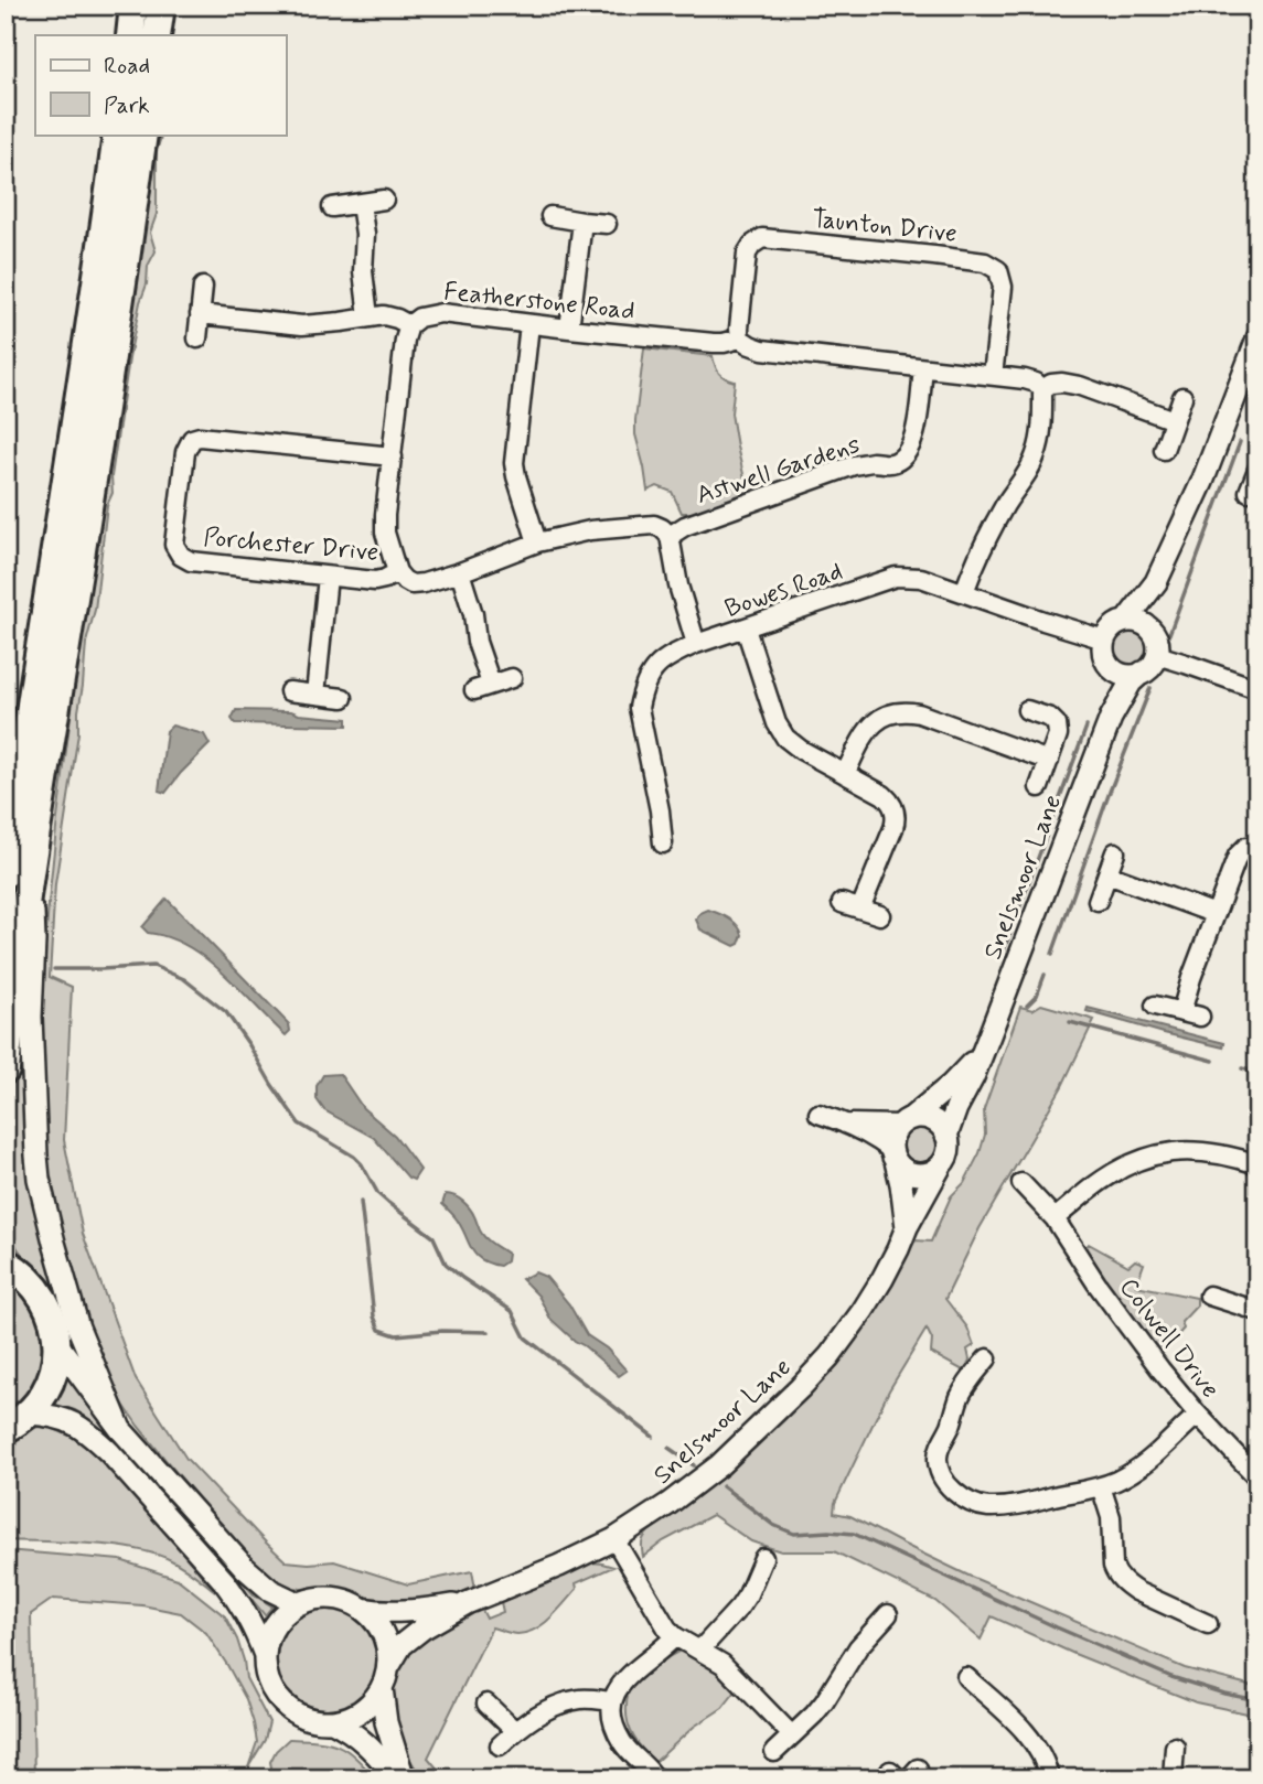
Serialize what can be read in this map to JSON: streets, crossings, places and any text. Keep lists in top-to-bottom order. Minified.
{"streets":{"street":["Taunton Drive","Featherstone Road","Astwell Gardens","Porchester Drive","Bowes Road","Snelsmoor Lane","Colwell Drive"]},"crossings":[["Taunton Drive","Featherstone Road"],["Featherstone Road","Astwell Gardens"],["Bowes Road","Snelsmoor Lane"]],"legend":["Road","Park"]}
